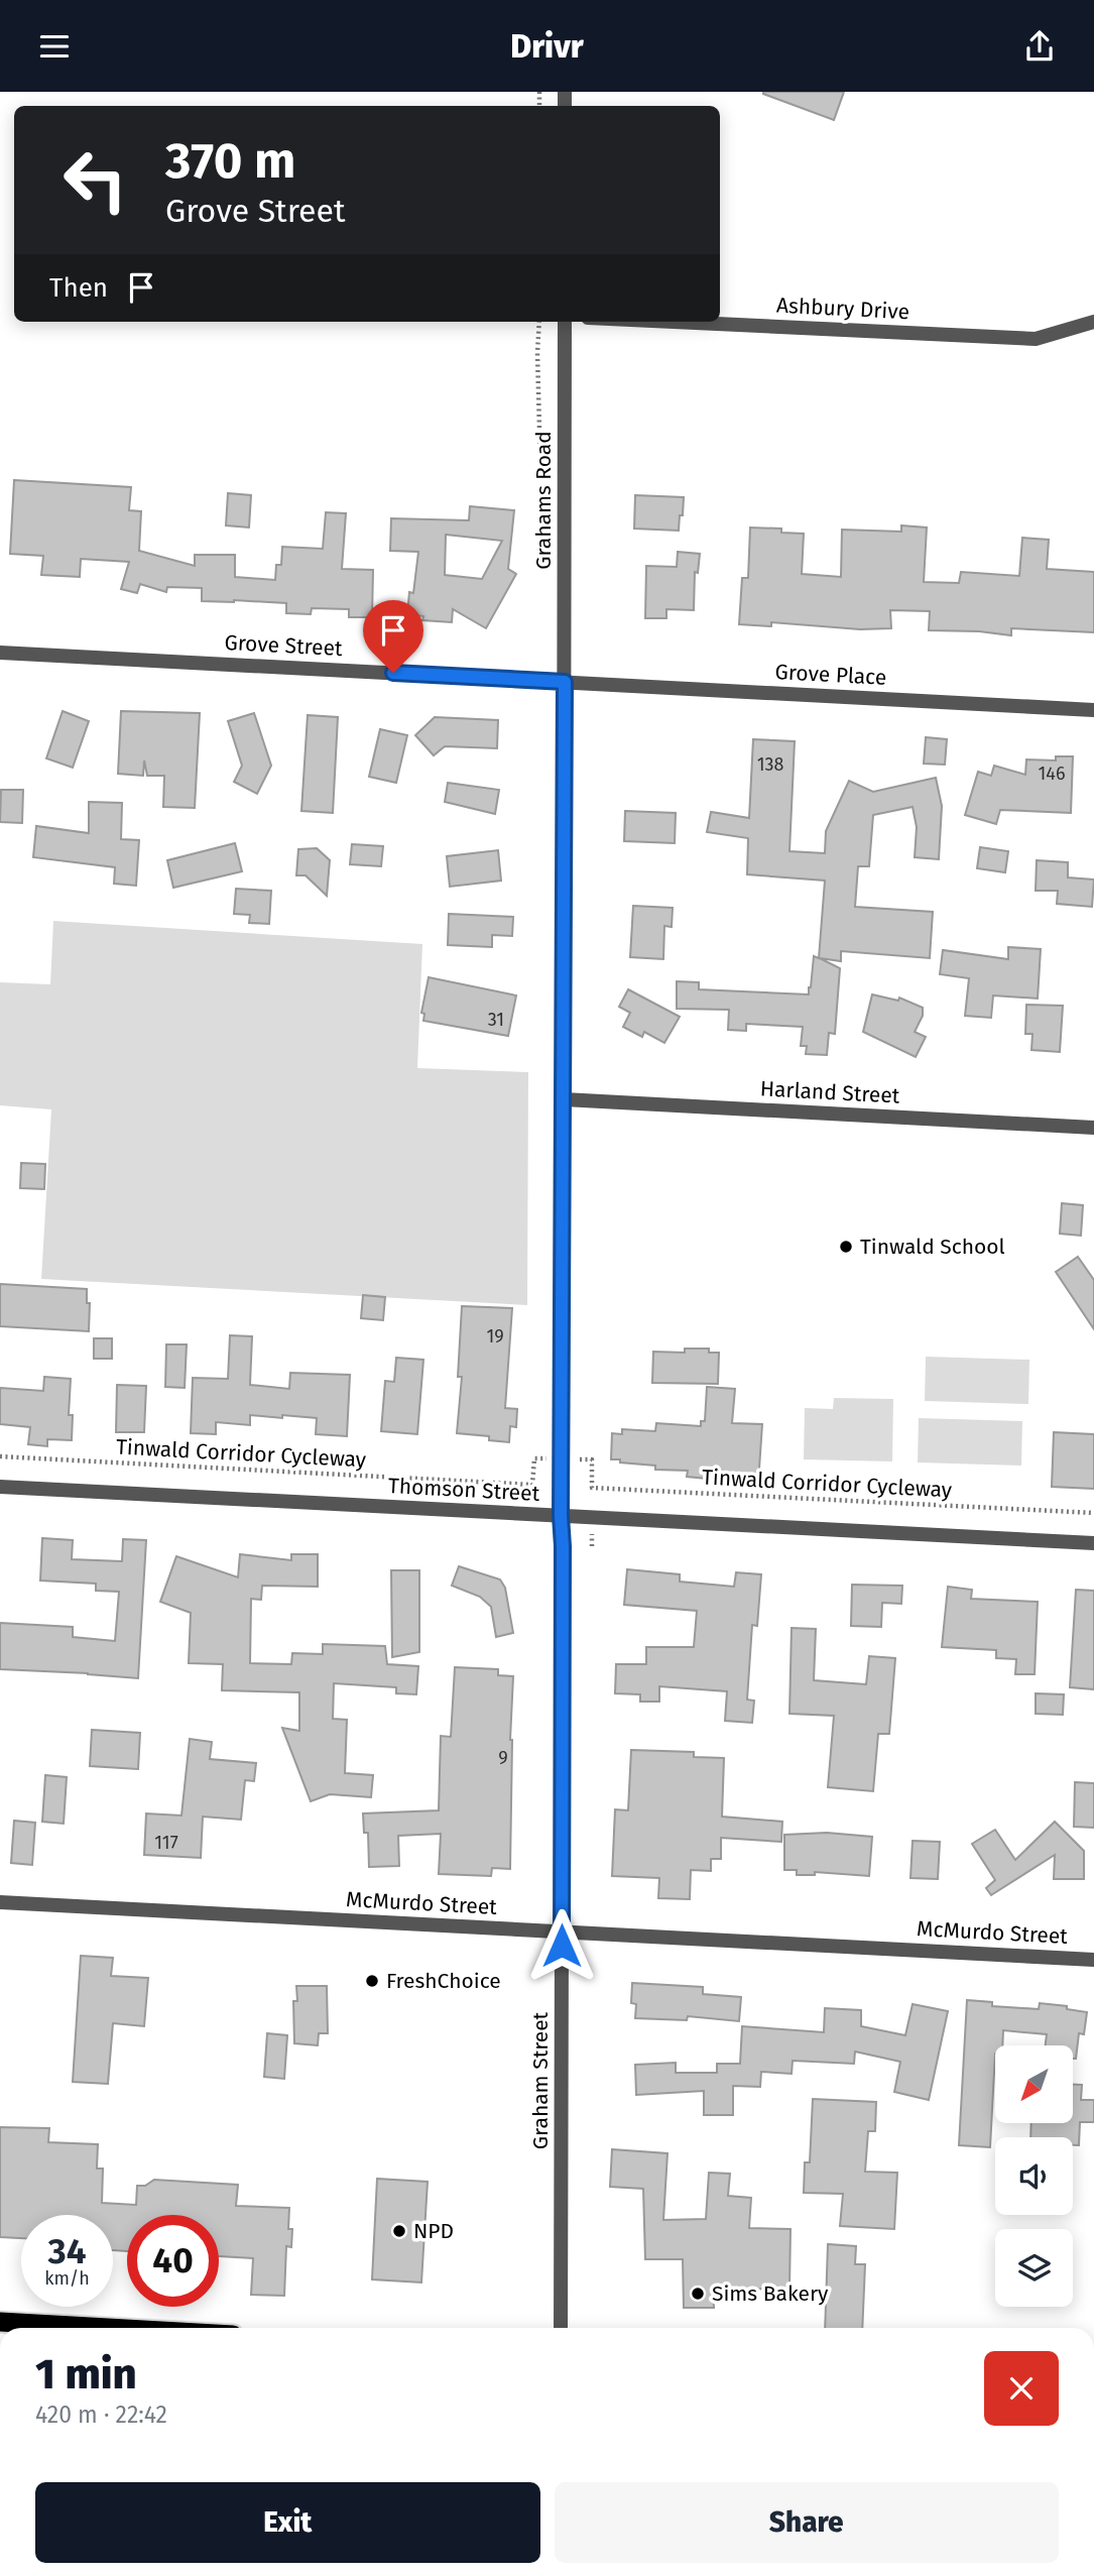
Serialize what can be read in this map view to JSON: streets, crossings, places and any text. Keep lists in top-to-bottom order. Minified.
{"streets":{"street":["Ashbury Drive","Grahams Road","Grove Street","Grove Place","Harland Street","Thomson Street","McMurdo Street","Graham Street"],"path":["Tinwald Corridor Cycleway"]},"crossings":[["Grahams Road","Grove Street"],["Grahams Road","Grove Place"],["Grahams Road","Graham Street"],["Grove Street","Grove Place"],["Grove Street","Graham Street"],["Grove Place","Graham Street"],["Harland Street","Graham Street"],["Thomson Street","Graham Street"],["McMurdo Street","Graham Street"]],"places":["Tinwald School","FreshChoice","NPD","Sims Bakery"],"house_numbers":["138","146","31","19","9","117"],"north":"bottom left","page":{"header":"Drivr","turn":["370 m","Grove Street"],"then":"Then","speed":"34 km/h","limit":"40","heading":["1 min","420 m · 22:42"],"buttons":["Exit","Share"]}}
